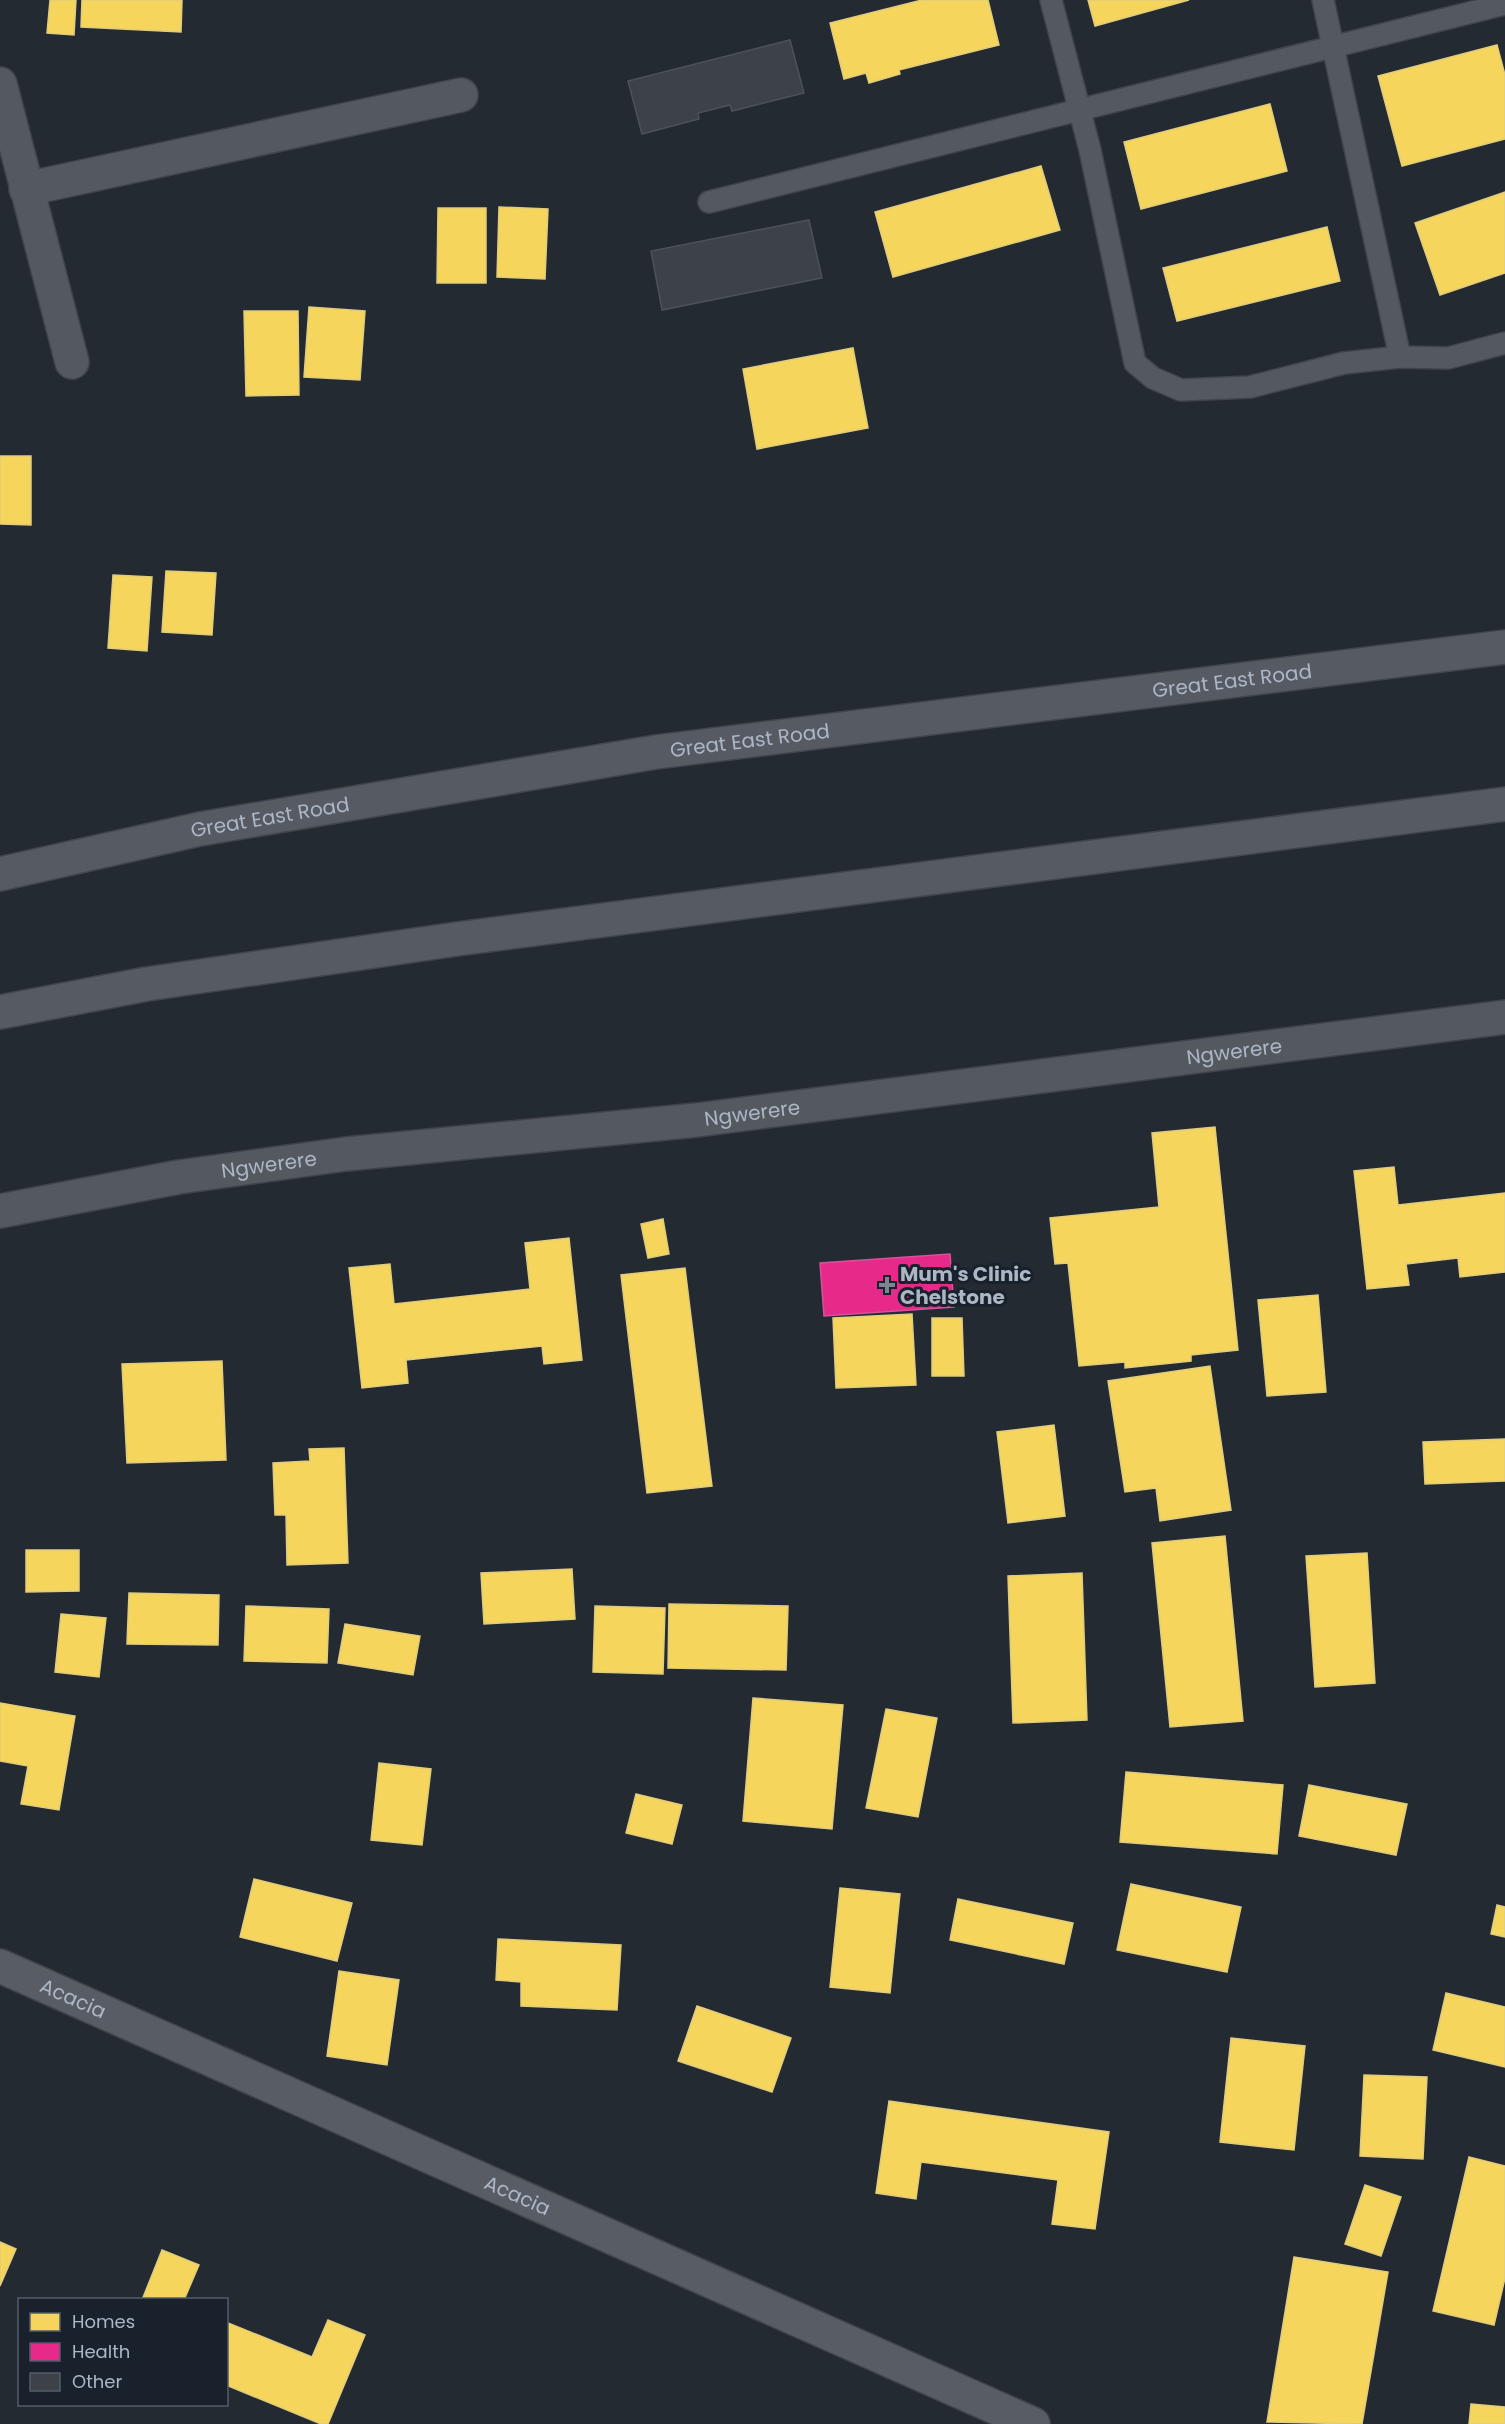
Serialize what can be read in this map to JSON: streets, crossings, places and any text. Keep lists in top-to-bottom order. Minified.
{"streets":{"main road":["Great East Road","Acacia"],"street":["Ngwerere"]},"places":{"health":["Mum's Clinic Chelstone"]},"legend":["Homes","Health","Other"]}
